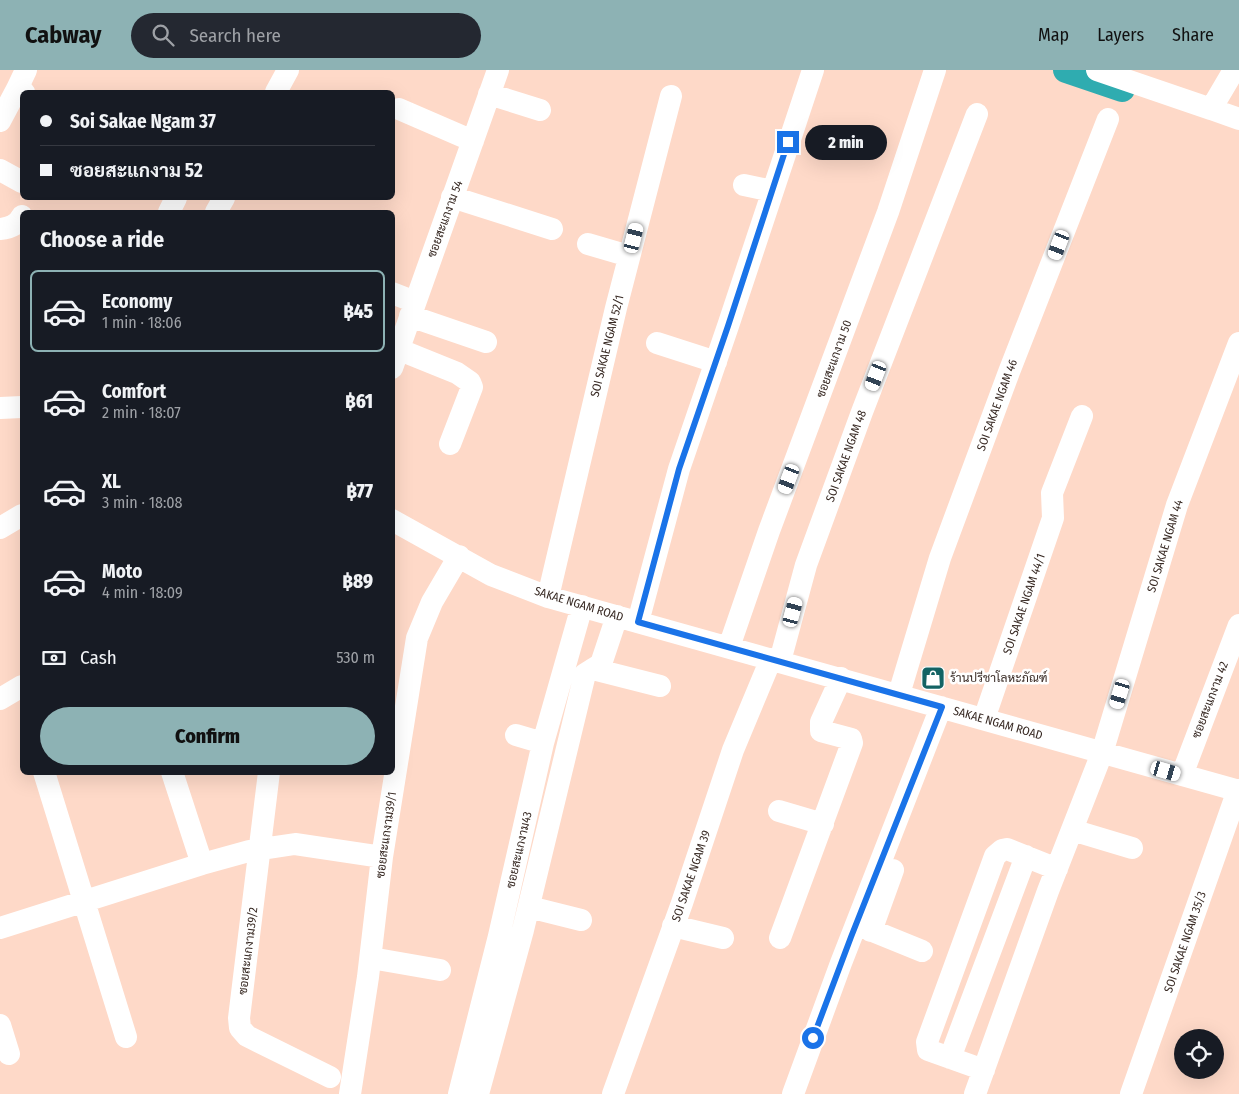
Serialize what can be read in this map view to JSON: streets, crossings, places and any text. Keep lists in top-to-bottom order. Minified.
{"streets":{"street":["ซอยสะแกงาม 54","SOI SAKAE NGAM 52/1","ซอยสะแกงาม 50","SOI SAKAE NGAM 46","SOI SAKAE NGAM 48","SOI SAKAE NGAM 44","SAKAE NGAM ROAD","SOI SAKAE NGAM 44/1","ซอยสะแกงาม 42","ซอยสะแกงาม39/1","ซอยสะแกงาม43","SOI SAKAE NGAM 39","SOI SAKAE NGAM 35/3","ซอยสะแกงาม39/2"]},"crossings":[["SOI SAKAE NGAM 52/1","SAKAE NGAM ROAD"],["ซอยสะแกงาม 50","SAKAE NGAM ROAD"],["SOI SAKAE NGAM 46","SAKAE NGAM ROAD"],["SOI SAKAE NGAM 48","SAKAE NGAM ROAD"],["SOI SAKAE NGAM 48","SOI SAKAE NGAM 39"],["SOI SAKAE NGAM 44","SAKAE NGAM ROAD"],["SAKAE NGAM ROAD","SOI SAKAE NGAM 44/1"],["SAKAE NGAM ROAD","ซอยสะแกงาม 42"],["SAKAE NGAM ROAD","ซอยสะแกงาม39/1"],["SAKAE NGAM ROAD","ซอยสะแกงาม43"],["SAKAE NGAM ROAD","SOI SAKAE NGAM 39"],["SAKAE NGAM ROAD","SOI SAKAE NGAM 35/3"]],"places":{"shop":["ร้านปรีชาโลหะภัณฑ์"]},"page":{"header":"Cabway","search":"Search here","nav":["Map","Layers","Share"],"banner":["Soi Sakae Ngam 37","ซอยสะแกงาม 52"],"bubble":"2 min","heading":"Choose a ride","list":[{"name":"Economy","note":"1 min · 18:06","value":"฿45"},{"name":"Comfort","note":"2 min · 18:07","value":"฿61"},{"name":"XL","note":"3 min · 18:08","value":"฿77"},{"name":"Moto","note":"4 min · 18:09","value":"฿89"}],"pay":["Cash","530 m"],"buttons":"Confirm"}}
